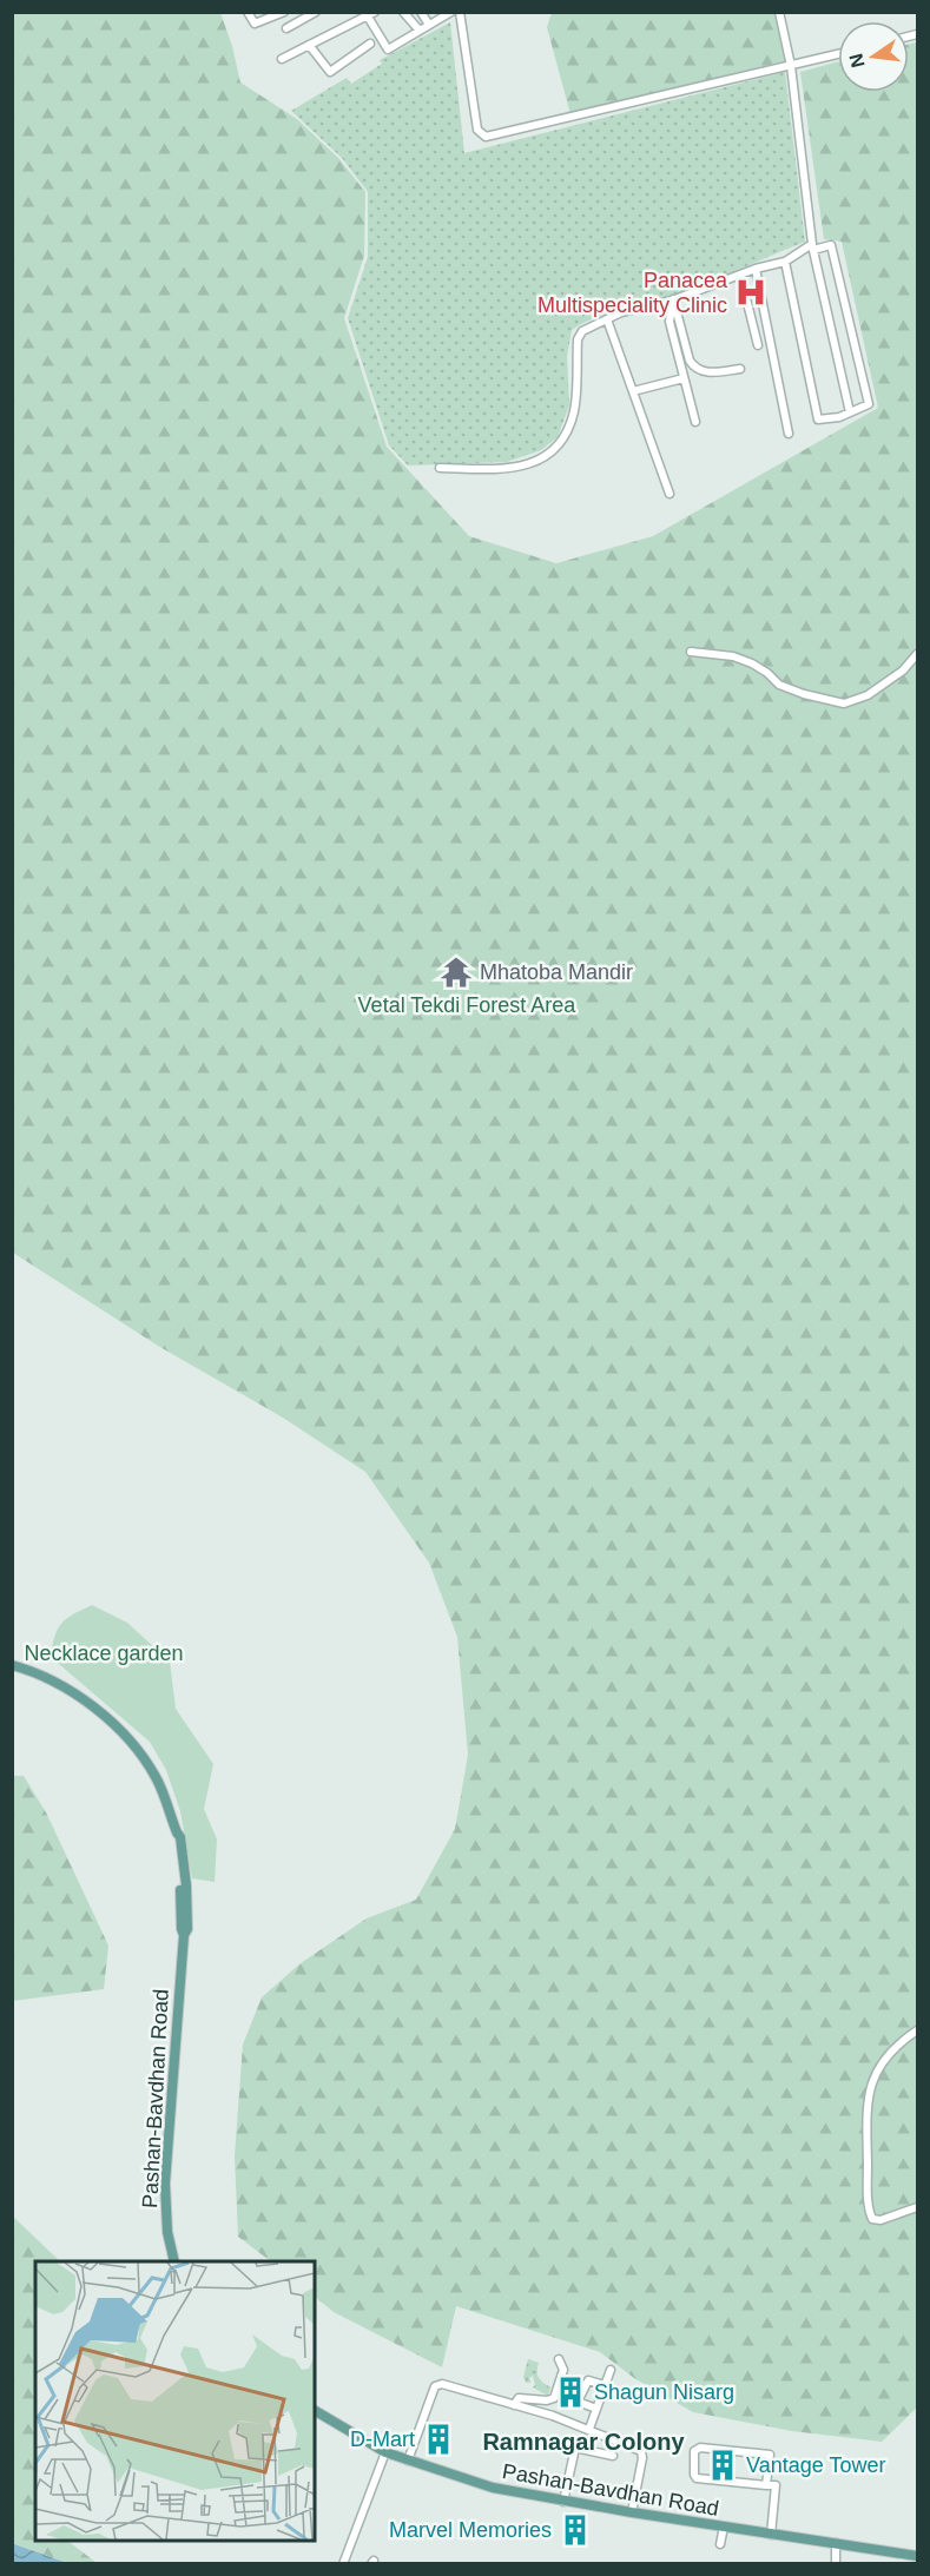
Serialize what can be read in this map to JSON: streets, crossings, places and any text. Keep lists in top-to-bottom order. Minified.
{"streets":{"main road":["Pashan-Bavdhan Road"]},"districts":["Ramnagar Colony"],"parks":["Vetal Tekdi Forest Area","Necklace garden"],"places":{"hospital":["Panacea Multispeciality Clinic"],"temple":["Mhatoba Mandir"],"building":["Shagun Nisarg","D-Mart","Vantage Tower","Marvel Memories"]},"north":"left"}
